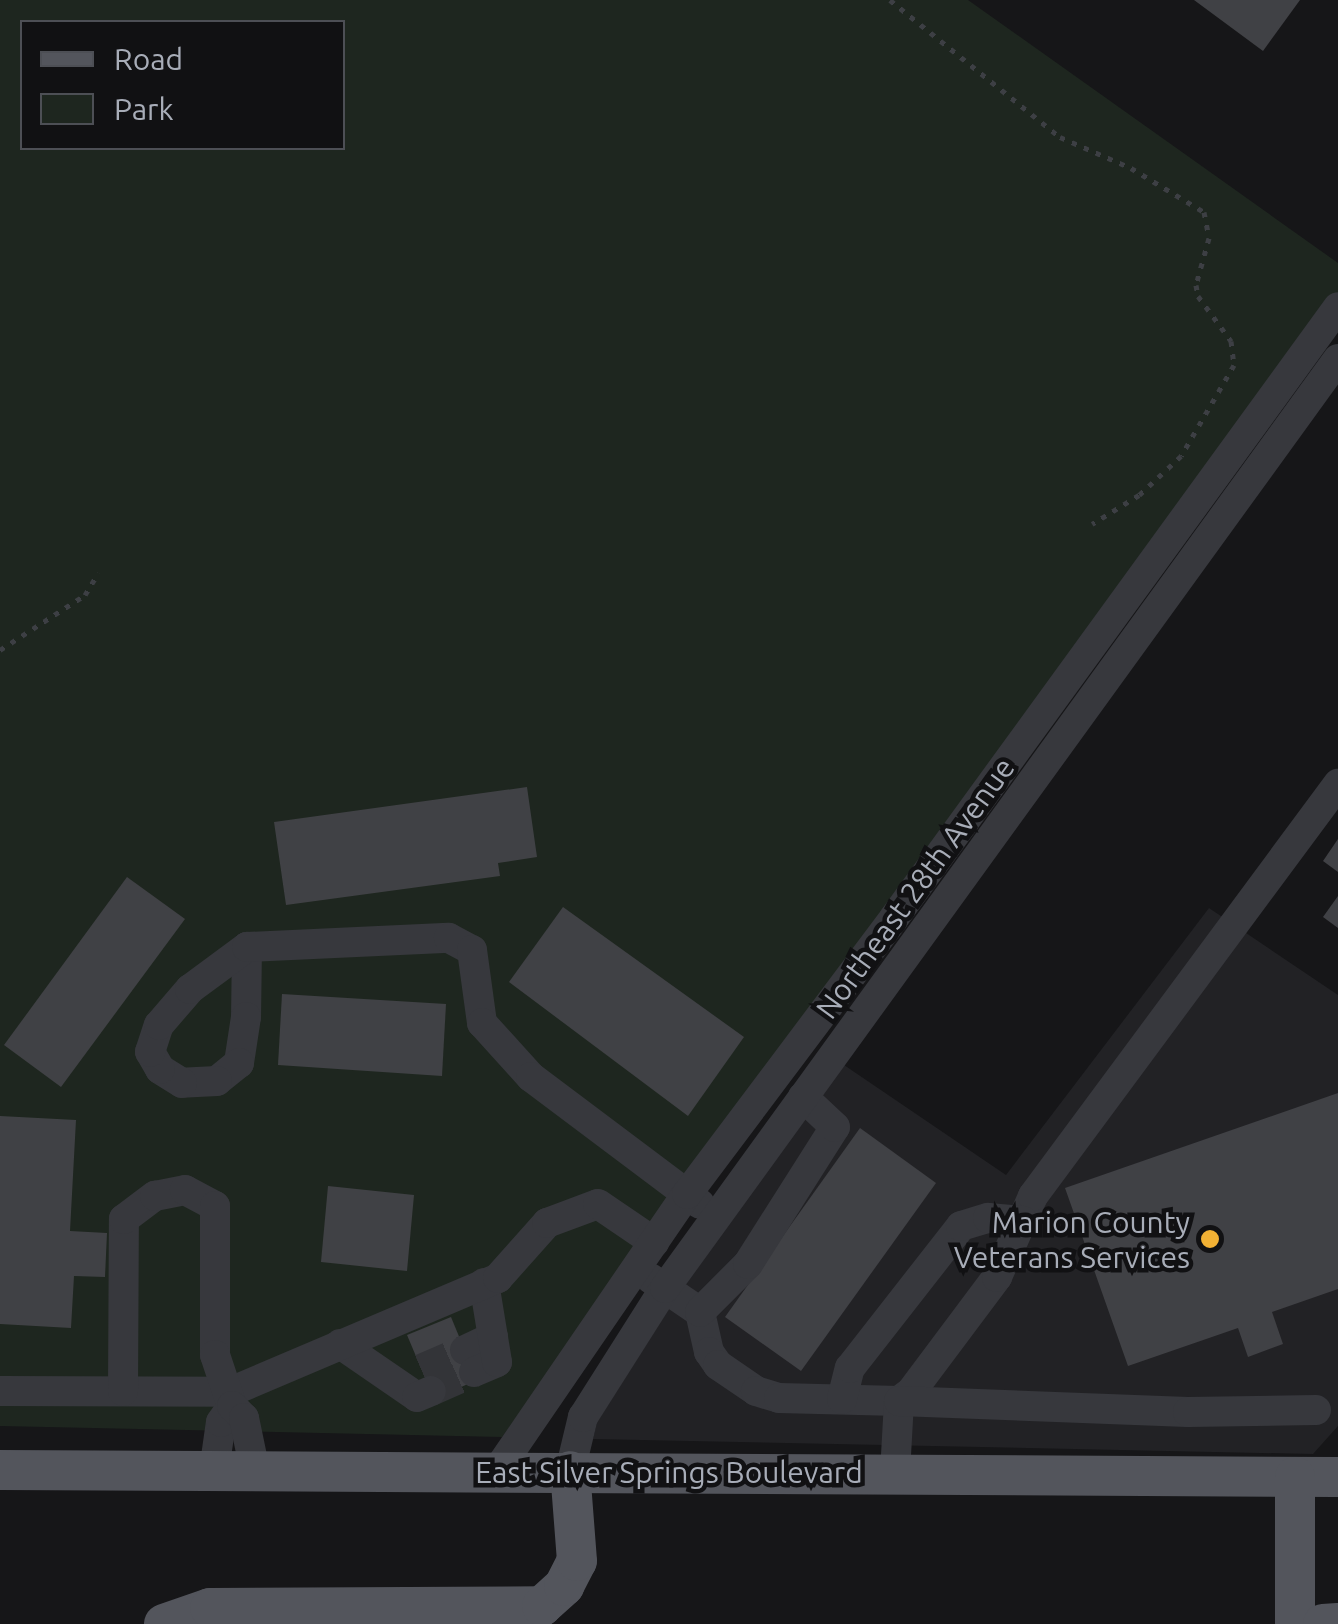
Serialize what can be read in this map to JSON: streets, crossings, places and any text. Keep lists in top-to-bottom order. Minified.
{"streets":{"main road":["East Silver Springs Boulevard"],"street":["Northeast 28th Avenue"]},"crossings":[["Northeast 28th Avenue","East Silver Springs Boulevard"]],"places":["Marion County Veterans Services"],"legend":["Road","Park"]}
